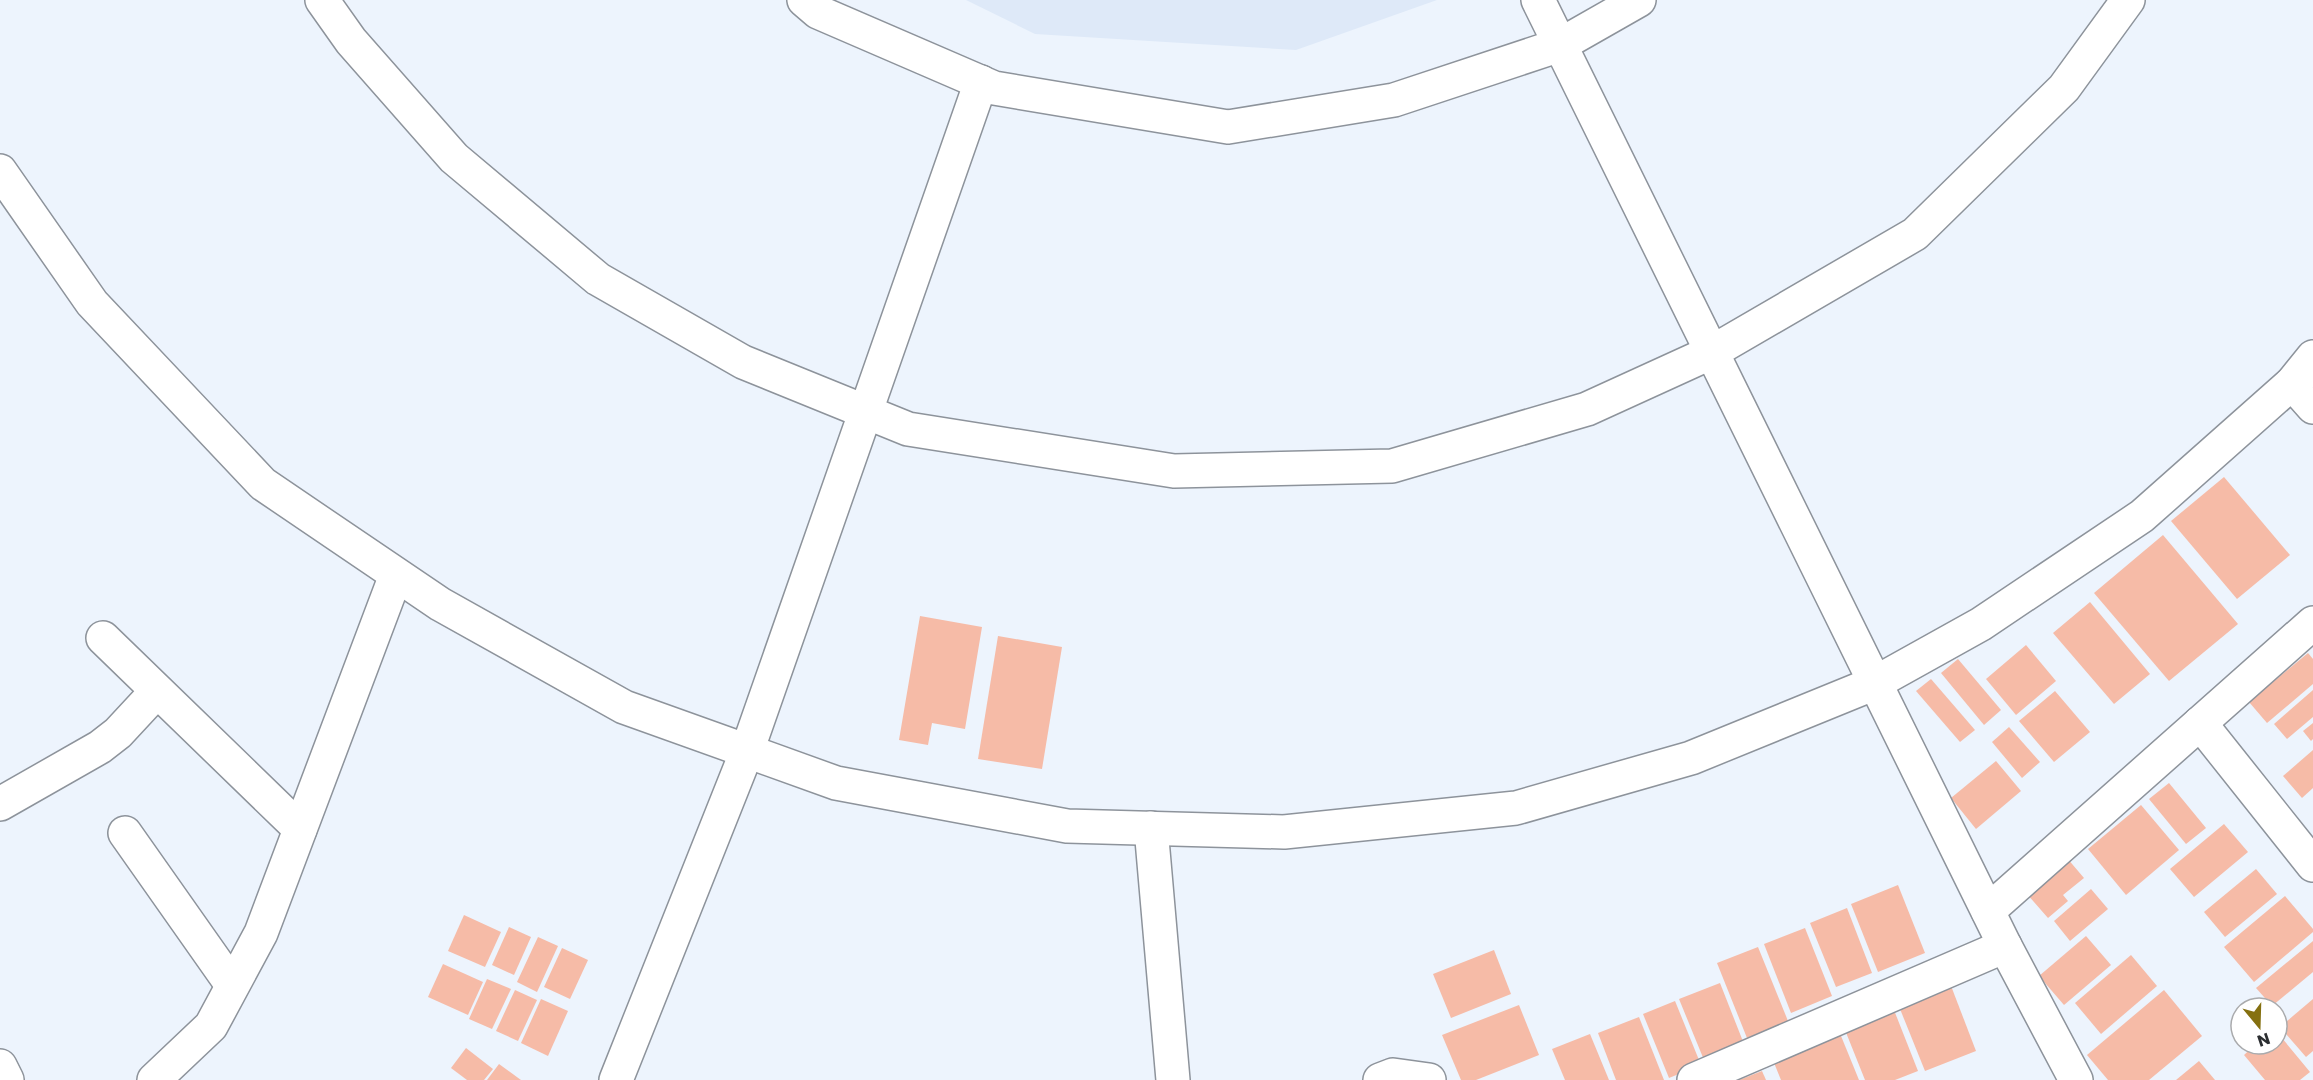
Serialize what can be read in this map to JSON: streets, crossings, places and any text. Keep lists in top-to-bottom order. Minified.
{"north":"bottom"}
